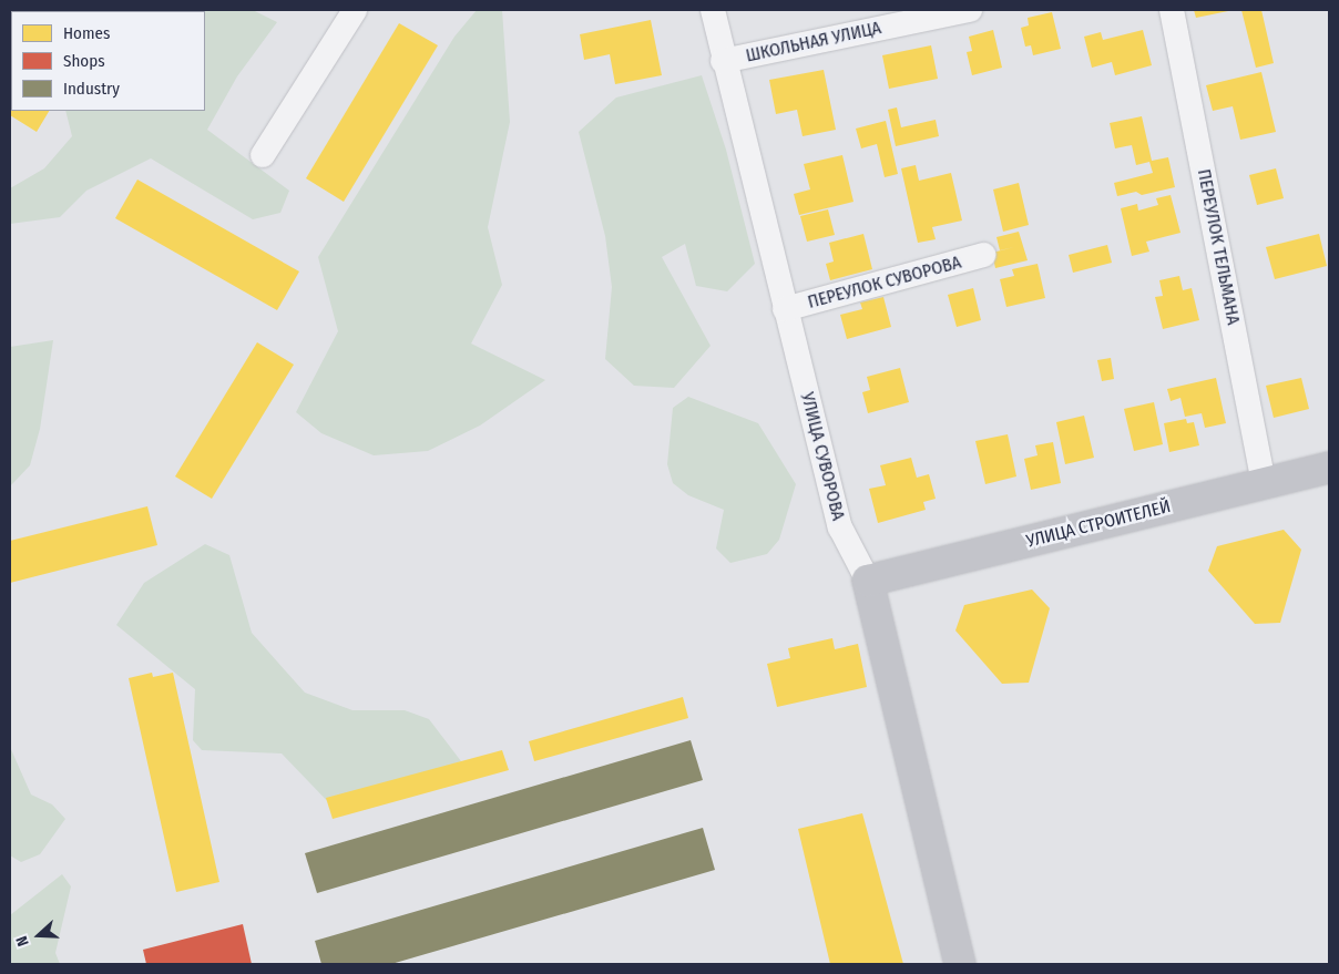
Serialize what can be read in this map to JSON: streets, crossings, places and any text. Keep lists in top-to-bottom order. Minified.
{"streets":{"street":["ШКОЛЬНАЯ УЛИЦА","ПЕРЕУЛОК ТЕЛЬМАНА","ПЕРЕУЛОК СУВОРОВА","УЛИЦА СУВОРОВА","УЛИЦА СТРОИТЕЛЕЙ"]},"crossings":[["ШКОЛЬНАЯ УЛИЦА","УЛИЦА СУВОРОВА"],["ПЕРЕУЛОК ТЕЛЬМАНА","УЛИЦА СТРОИТЕЛЕЙ"],["ПЕРЕУЛОК СУВОРОВА","УЛИЦА СУВОРОВА"],["УЛИЦА СУВОРОВА","УЛИЦА СТРОИТЕЛЕЙ"]],"legend":["Homes","Shops","Industry"],"north":"left"}
